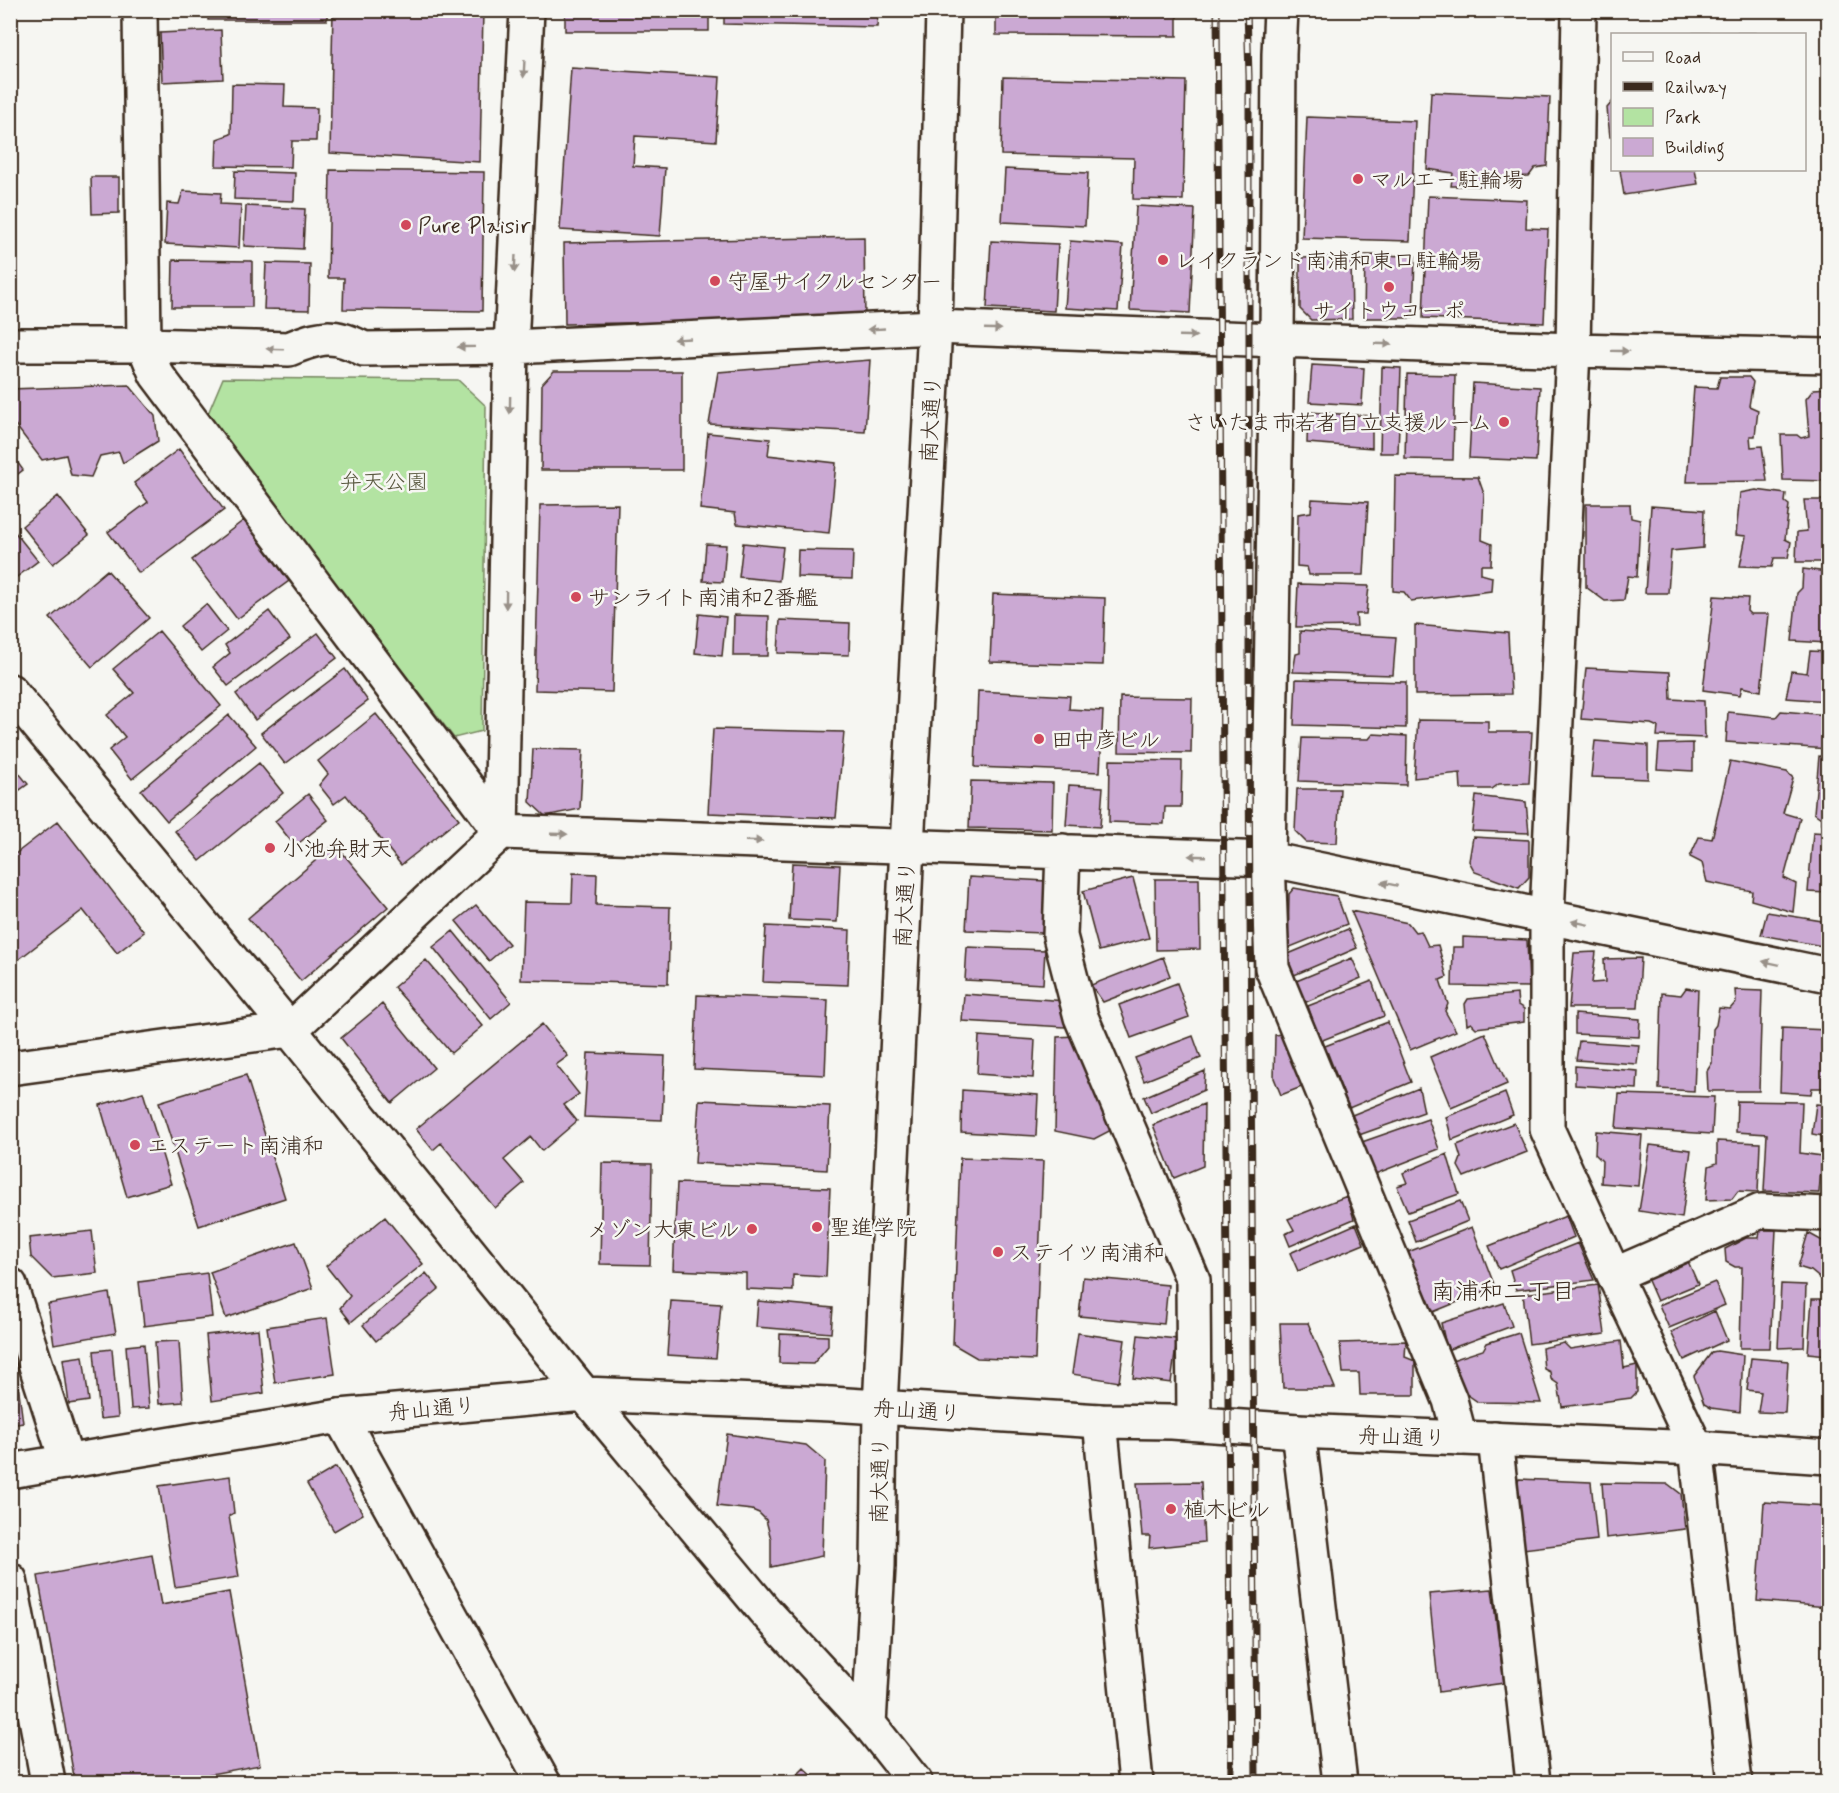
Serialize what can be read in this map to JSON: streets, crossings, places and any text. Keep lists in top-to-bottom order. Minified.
{"streets":{"street":["南大通り","舟山通り"]},"crossings":[["南大通り","舟山通り"]],"districts":["南浦和二丁目"],"parks":["弁天公園"],"places":["マルエー駐輪場","Pure Plaisir","レイクランド南浦和東口駐輪場","守屋サイクルセンター","サイトウコーポ","さいたま市若者自立支援ルーム","サンライト南浦和2番艦","田中彦ビル","小池弁財天","エステート南浦和","聖進学院","メゾン大東ビル","ステイツ南浦和","植木ビル"],"legend":["Road","Railway","Park","Building"]}
